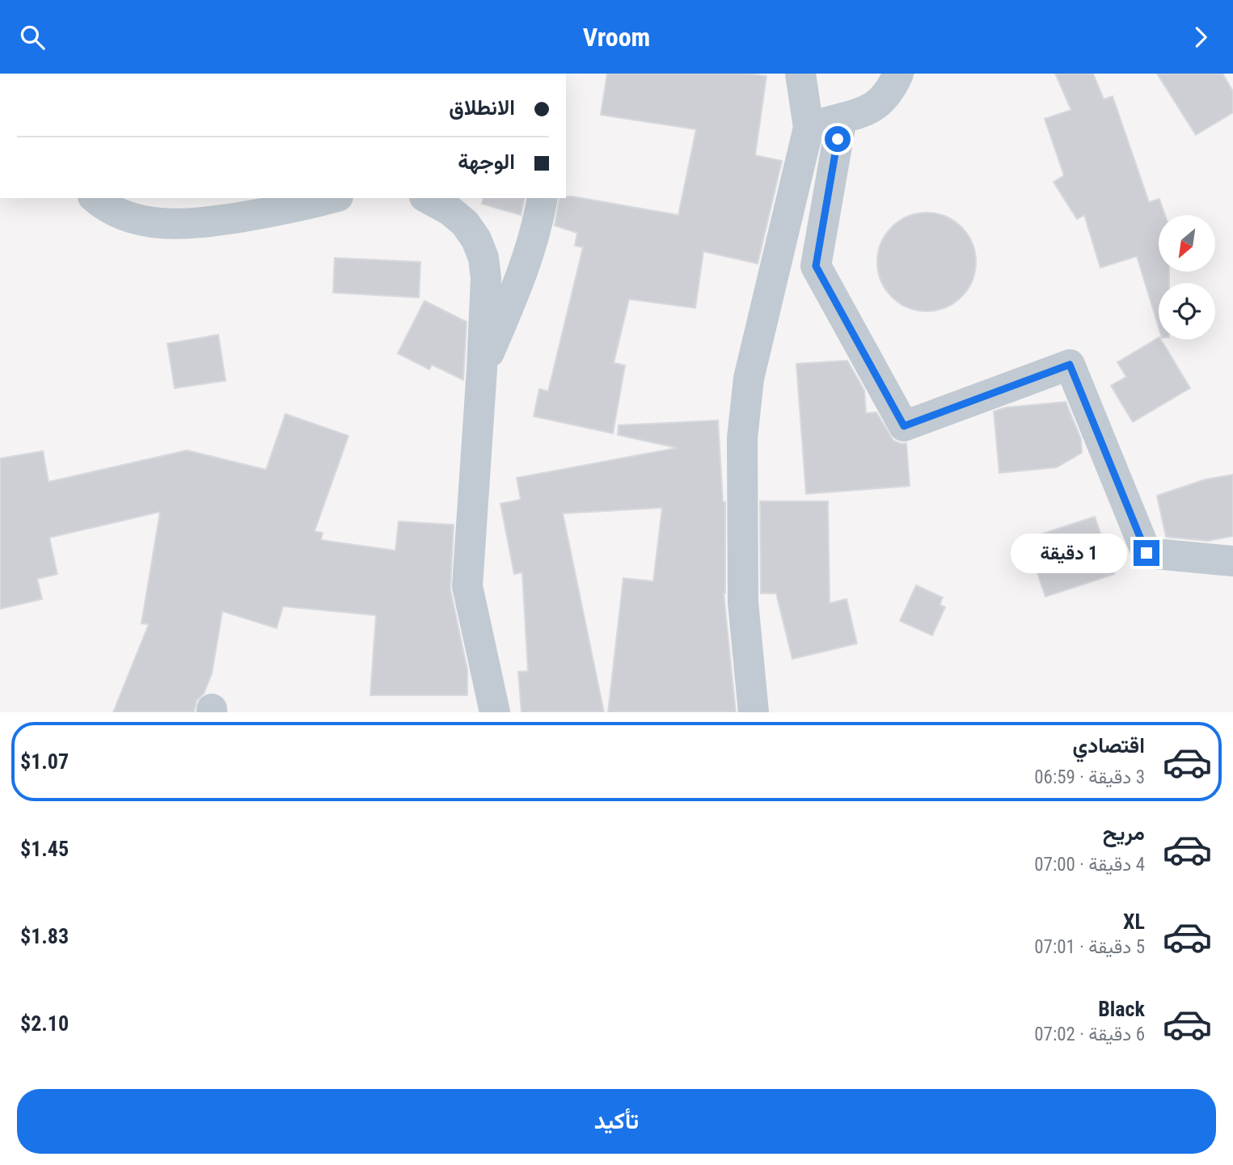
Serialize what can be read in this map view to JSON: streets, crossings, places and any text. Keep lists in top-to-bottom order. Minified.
{"north":"bottom left","page":{"header":"Vroom","banner":["الانطلاق","الوجهة"],"bubble":"1 دقيقة","list":[{"name":"اقتصادي","note":"3 دقيقة · 06:59","value":"$1.07"},{"name":"مريح","note":"4 دقيقة · 07:00","value":"$1.45"},{"name":"XL","note":"5 دقيقة · 07:01","value":"$1.83"},{"name":"Black","note":"6 دقيقة · 07:02","value":"$2.10"}],"buttons":"تأكيد"}}
